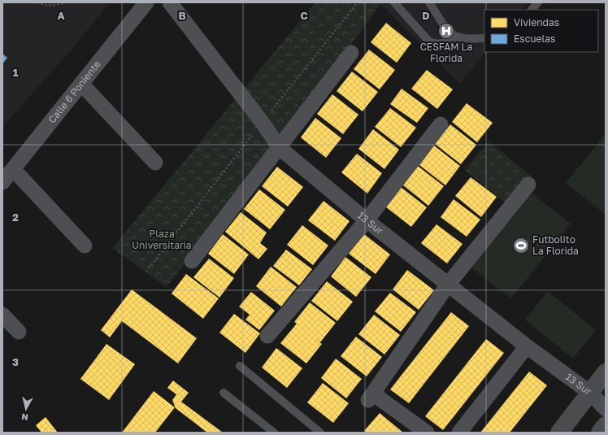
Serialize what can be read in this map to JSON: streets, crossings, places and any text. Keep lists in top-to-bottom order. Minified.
{"streets":{"street":["Calle 6 Poniente","13 Sur"]},"parks":["Plaza Universitaria"],"places":{"hospital":["CESFAM La Florida"],"sports":["Futbolito La Florida"]},"legend":["Viviendas","Escuelas"],"north":"bottom","grid":{"columns":["A","B","C","D"],"rows":["1","2","3"]}}
